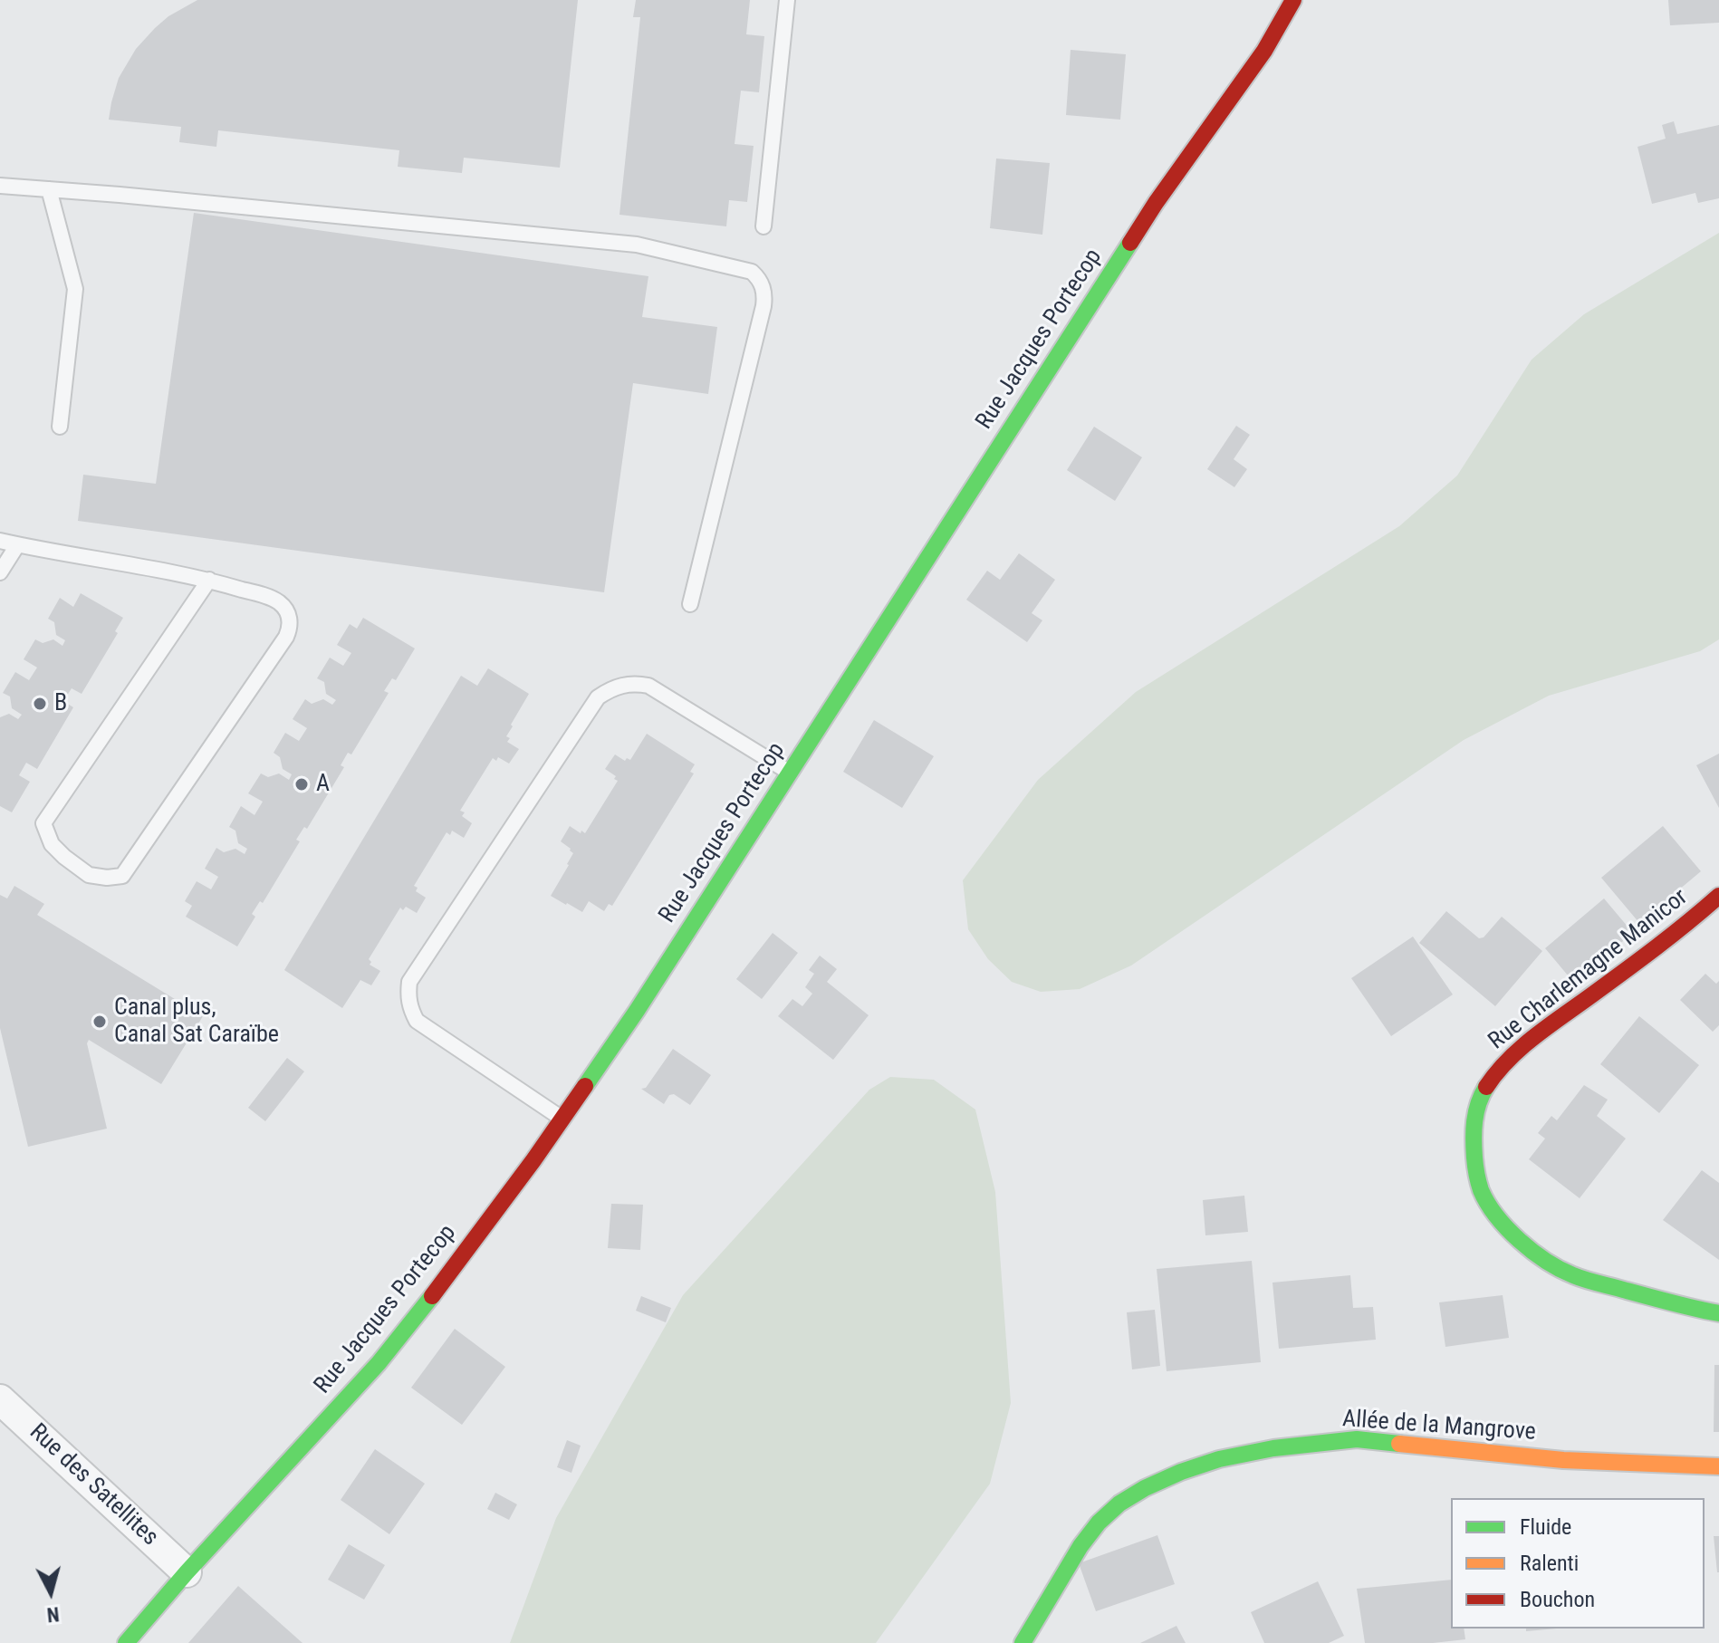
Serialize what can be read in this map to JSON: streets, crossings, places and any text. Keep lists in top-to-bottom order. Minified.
{"streets":{"street":["Rue Jacques Portecop","Rue Charlemagne Manicor","Allée de la Mangrove","Rue des Satellites"]},"crossings":[["Rue Jacques Portecop","Rue des Satellites"]],"places":["B","A","Canal plus, Canal Sat Caraïbe"],"legend":["Fluide","Ralenti","Bouchon"],"north":"bottom"}
